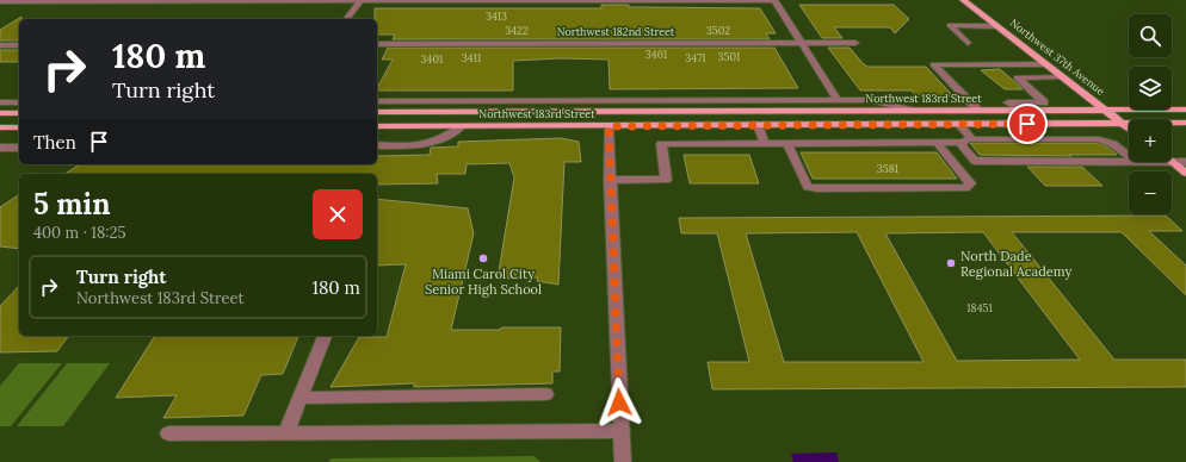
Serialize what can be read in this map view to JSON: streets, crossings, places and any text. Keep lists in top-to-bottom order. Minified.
{"streets":{"main road":["Northwest 37th Avenue","Northwest 183rd Street"],"street":["Northwest 182nd Street"]},"crossings":[["Northwest 37th Avenue","Northwest 183rd Street"]],"places":["Miami Carol City Senior High School","North Dade Regional Academy"],"house_numbers":["3413","3422","3502","3461","3501","3411","3471","3401","3581","18451"],"page":{"map_buttons":["+","−"],"turn":["180 m","Turn right"],"then":"Then","heading":["5 min","400 m · 18:25"],"list":[{"name":"Turn right","note":"Northwest 183rd Street","value":"180 m"}]}}
